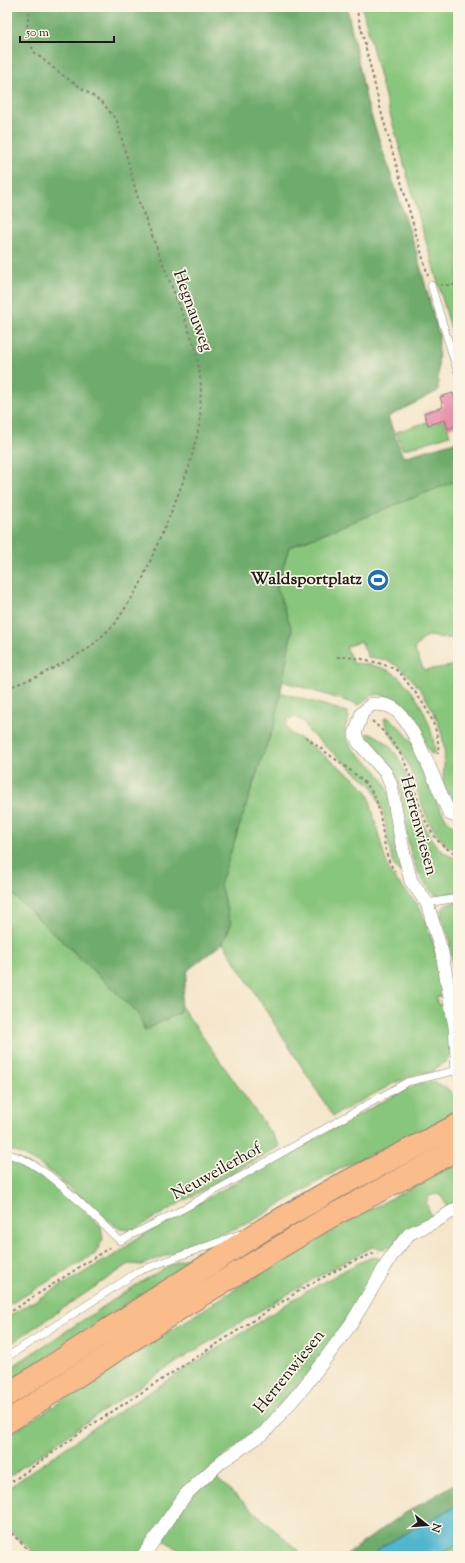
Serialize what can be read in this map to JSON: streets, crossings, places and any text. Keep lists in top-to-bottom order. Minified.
{"streets":{"street":["Herrenwiesen"],"lane":["Neuweilerhof"],"path":["Hegnauweg"]},"crossings":[["Herrenwiesen","Neuweilerhof"]],"places":{"sports":["Waldsportplatz"]},"scale_bar":"50 m","north":"right"}
